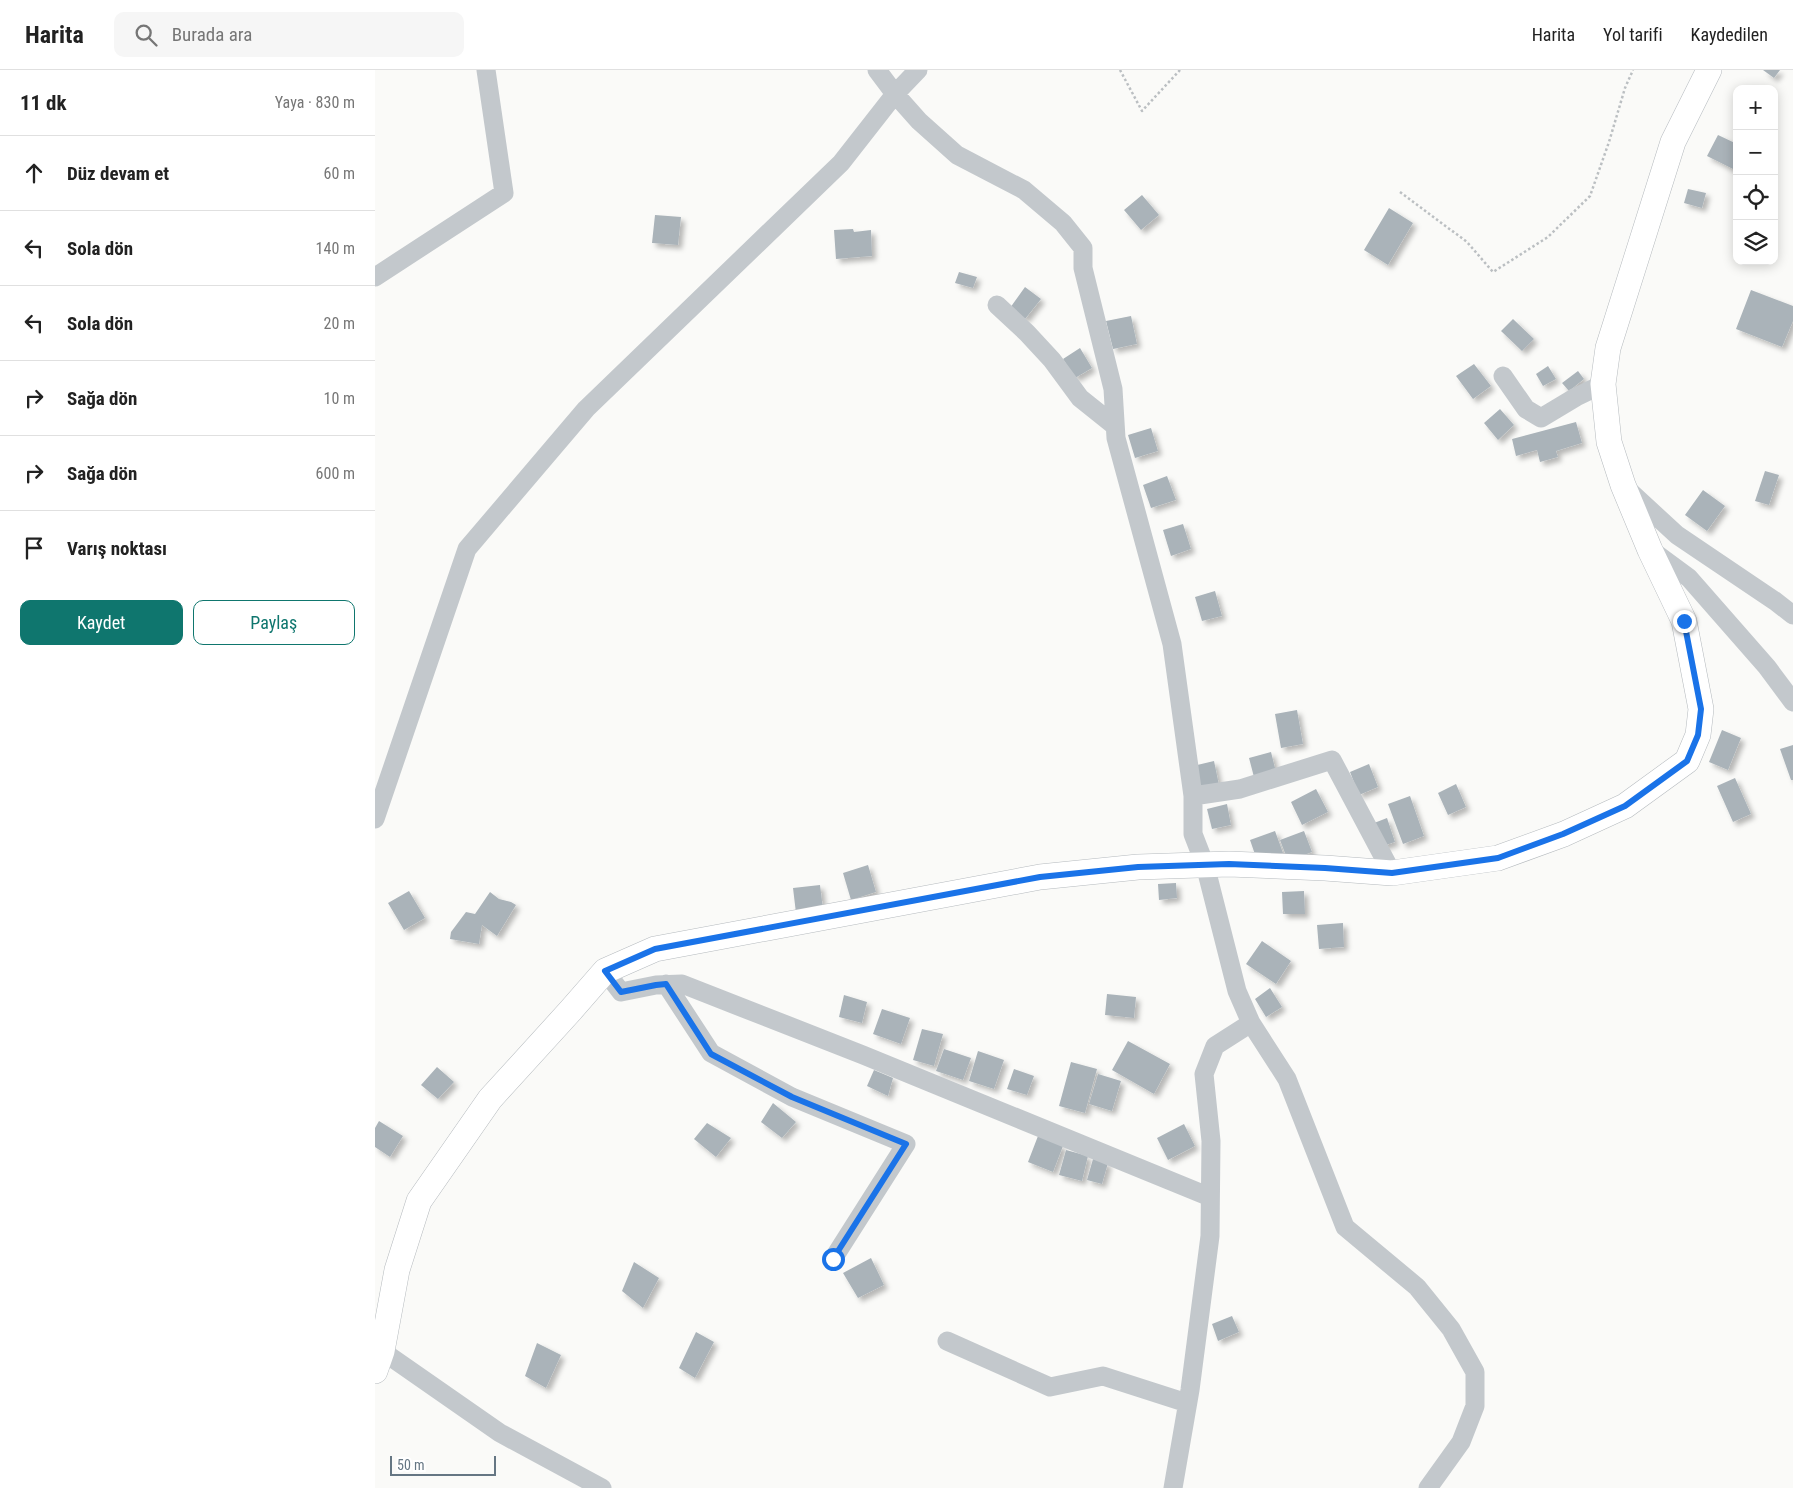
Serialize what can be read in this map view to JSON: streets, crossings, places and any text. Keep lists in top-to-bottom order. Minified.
{"scale_bar":"50 m","page":{"header":"Harita","search":"Burada ara","nav":["Harita","Yol tarifi","Kaydedilen"],"heading":["11 dk","Yaya · 830 m"],"map_buttons":["+","−"],"list":[["Düz devam et","60 m"],["Sola dön","140 m"],["Sola dön","20 m"],["Sağa dön","10 m"],["Sağa dön","600 m"],"Varış noktası"],"buttons":["Kaydet","Paylaş"],"scale":"50 m"}}
